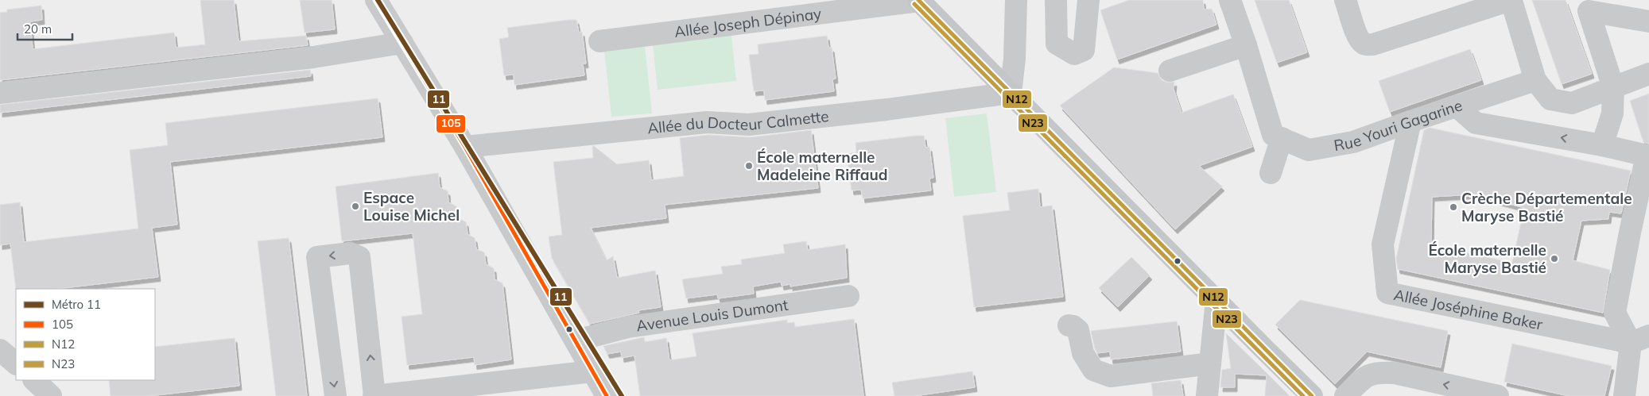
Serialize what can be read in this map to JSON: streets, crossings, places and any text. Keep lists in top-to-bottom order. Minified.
{"streets":{"street":["Allée Joseph Dépinay","Allée du Docteur Calmette","Rue Youri Gagarine","Allée Joséphine Baker","Avenue Louis Dumont"]},"crossings":[["Rue Youri Gagarine","Allée Joséphine Baker"]],"places":["École maternelle Madeleine Riffaud","Espace Louise Michel","Crèche Départementale Maryse Bastié","École maternelle Maryse Bastié"],"lines":["metro line 11","transit line 105","transit line N12","transit line N23"],"legend":["Métro 11","105","N12","N23"],"scale_bar":"20 m"}
